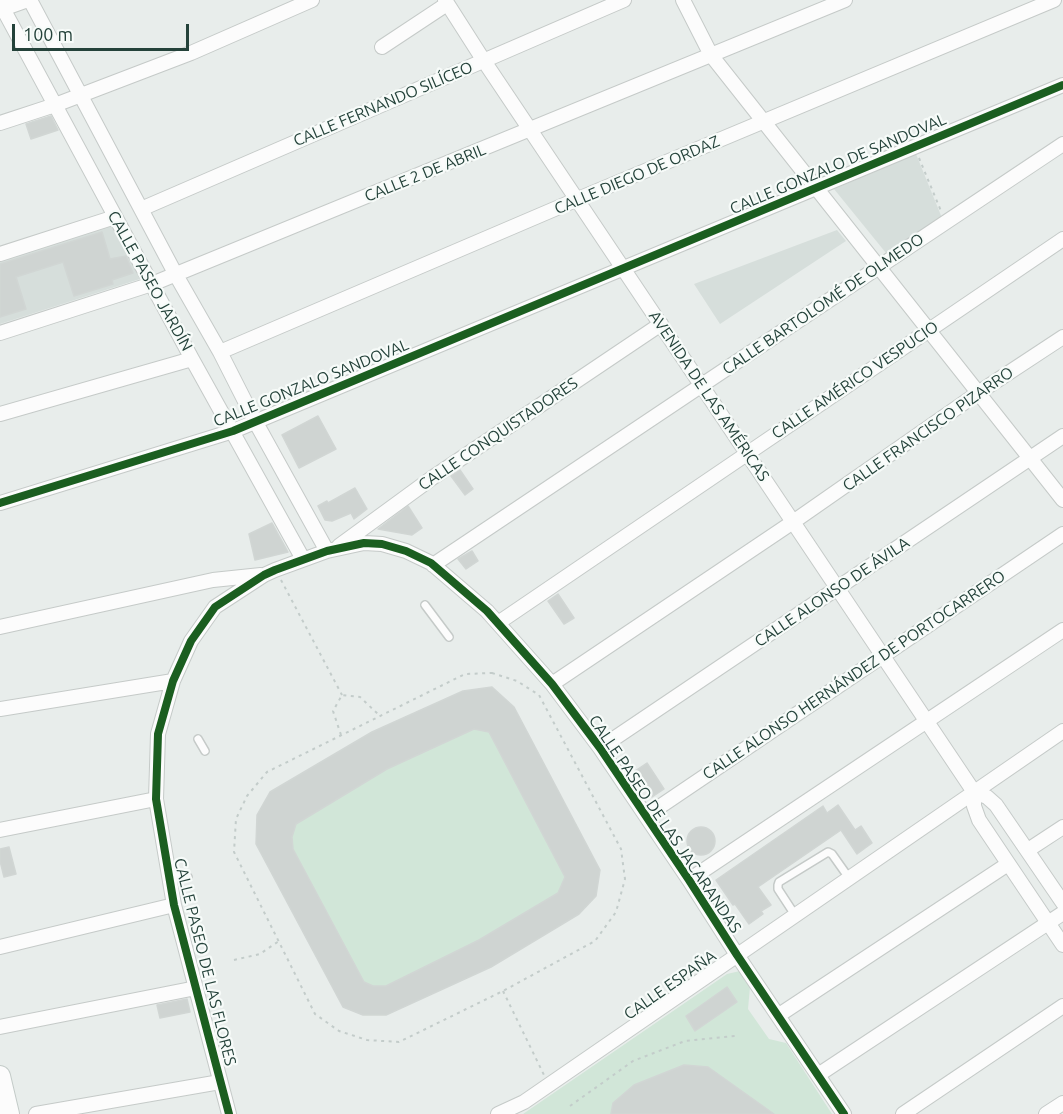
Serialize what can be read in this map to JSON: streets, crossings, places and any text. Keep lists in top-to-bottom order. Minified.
{"streets":{"street":["CALLE FERNANDO SILÍCEO","CALLE GONZALO DE SANDOVAL","CALLE 2 DE ABRIL","CALLE DIEGO DE ORDAZ","CALLE PASEO JARDÍN","CALLE BARTOLOMÉ DE OLMEDO","CALLE AMÉRICO VESPUCIO","CALLE GONZALO SANDOVAL","AVENIDA DE LAS AMÉRICAS","CALLE FRANCISCO PIZARRO","CALLE CONQUISTADORES","CALLE ALONSO DE ÁVILA","CALLE ALONSO HERNÁNDEZ DE PORTOCARRERO","CALLE PASEO DE LAS JACARANDAS","CALLE PASEO DE LAS FLORES","CALLE ESPAÑA"]},"crossings":[["CALLE FERNANDO SILÍCEO","CALLE PASEO JARDÍN"],["CALLE FERNANDO SILÍCEO","AVENIDA DE LAS AMÉRICAS"],["CALLE GONZALO DE SANDOVAL","CALLE GONZALO SANDOVAL"],["CALLE GONZALO DE SANDOVAL","AVENIDA DE LAS AMÉRICAS"],["CALLE 2 DE ABRIL","CALLE PASEO JARDÍN"],["CALLE 2 DE ABRIL","AVENIDA DE LAS AMÉRICAS"],["CALLE DIEGO DE ORDAZ","CALLE PASEO JARDÍN"],["CALLE DIEGO DE ORDAZ","AVENIDA DE LAS AMÉRICAS"],["CALLE PASEO JARDÍN","CALLE GONZALO SANDOVAL"],["CALLE PASEO JARDÍN","CALLE CONQUISTADORES"],["CALLE PASEO JARDÍN","CALLE PASEO DE LAS JACARANDAS"],["CALLE PASEO JARDÍN","CALLE PASEO DE LAS FLORES"],["CALLE BARTOLOMÉ DE OLMEDO","AVENIDA DE LAS AMÉRICAS"],["CALLE BARTOLOMÉ DE OLMEDO","CALLE PASEO DE LAS JACARANDAS"],["CALLE AMÉRICO VESPUCIO","AVENIDA DE LAS AMÉRICAS"],["CALLE AMÉRICO VESPUCIO","CALLE PASEO DE LAS JACARANDAS"],["CALLE GONZALO SANDOVAL","AVENIDA DE LAS AMÉRICAS"],["AVENIDA DE LAS AMÉRICAS","CALLE FRANCISCO PIZARRO"],["AVENIDA DE LAS AMÉRICAS","CALLE CONQUISTADORES"],["AVENIDA DE LAS AMÉRICAS","CALLE ALONSO DE ÁVILA"],["AVENIDA DE LAS AMÉRICAS","CALLE ALONSO HERNÁNDEZ DE PORTOCARRERO"],["AVENIDA DE LAS AMÉRICAS","CALLE ESPAÑA"],["CALLE FRANCISCO PIZARRO","CALLE PASEO DE LAS JACARANDAS"],["CALLE CONQUISTADORES","CALLE PASEO DE LAS JACARANDAS"],["CALLE ALONSO DE ÁVILA","CALLE PASEO DE LAS JACARANDAS"],["CALLE ALONSO HERNÁNDEZ DE PORTOCARRERO","CALLE PASEO DE LAS JACARANDAS"],["CALLE PASEO DE LAS JACARANDAS","CALLE PASEO DE LAS FLORES"],["CALLE PASEO DE LAS JACARANDAS","CALLE ESPAÑA"]],"scale_bar":"100 m"}
